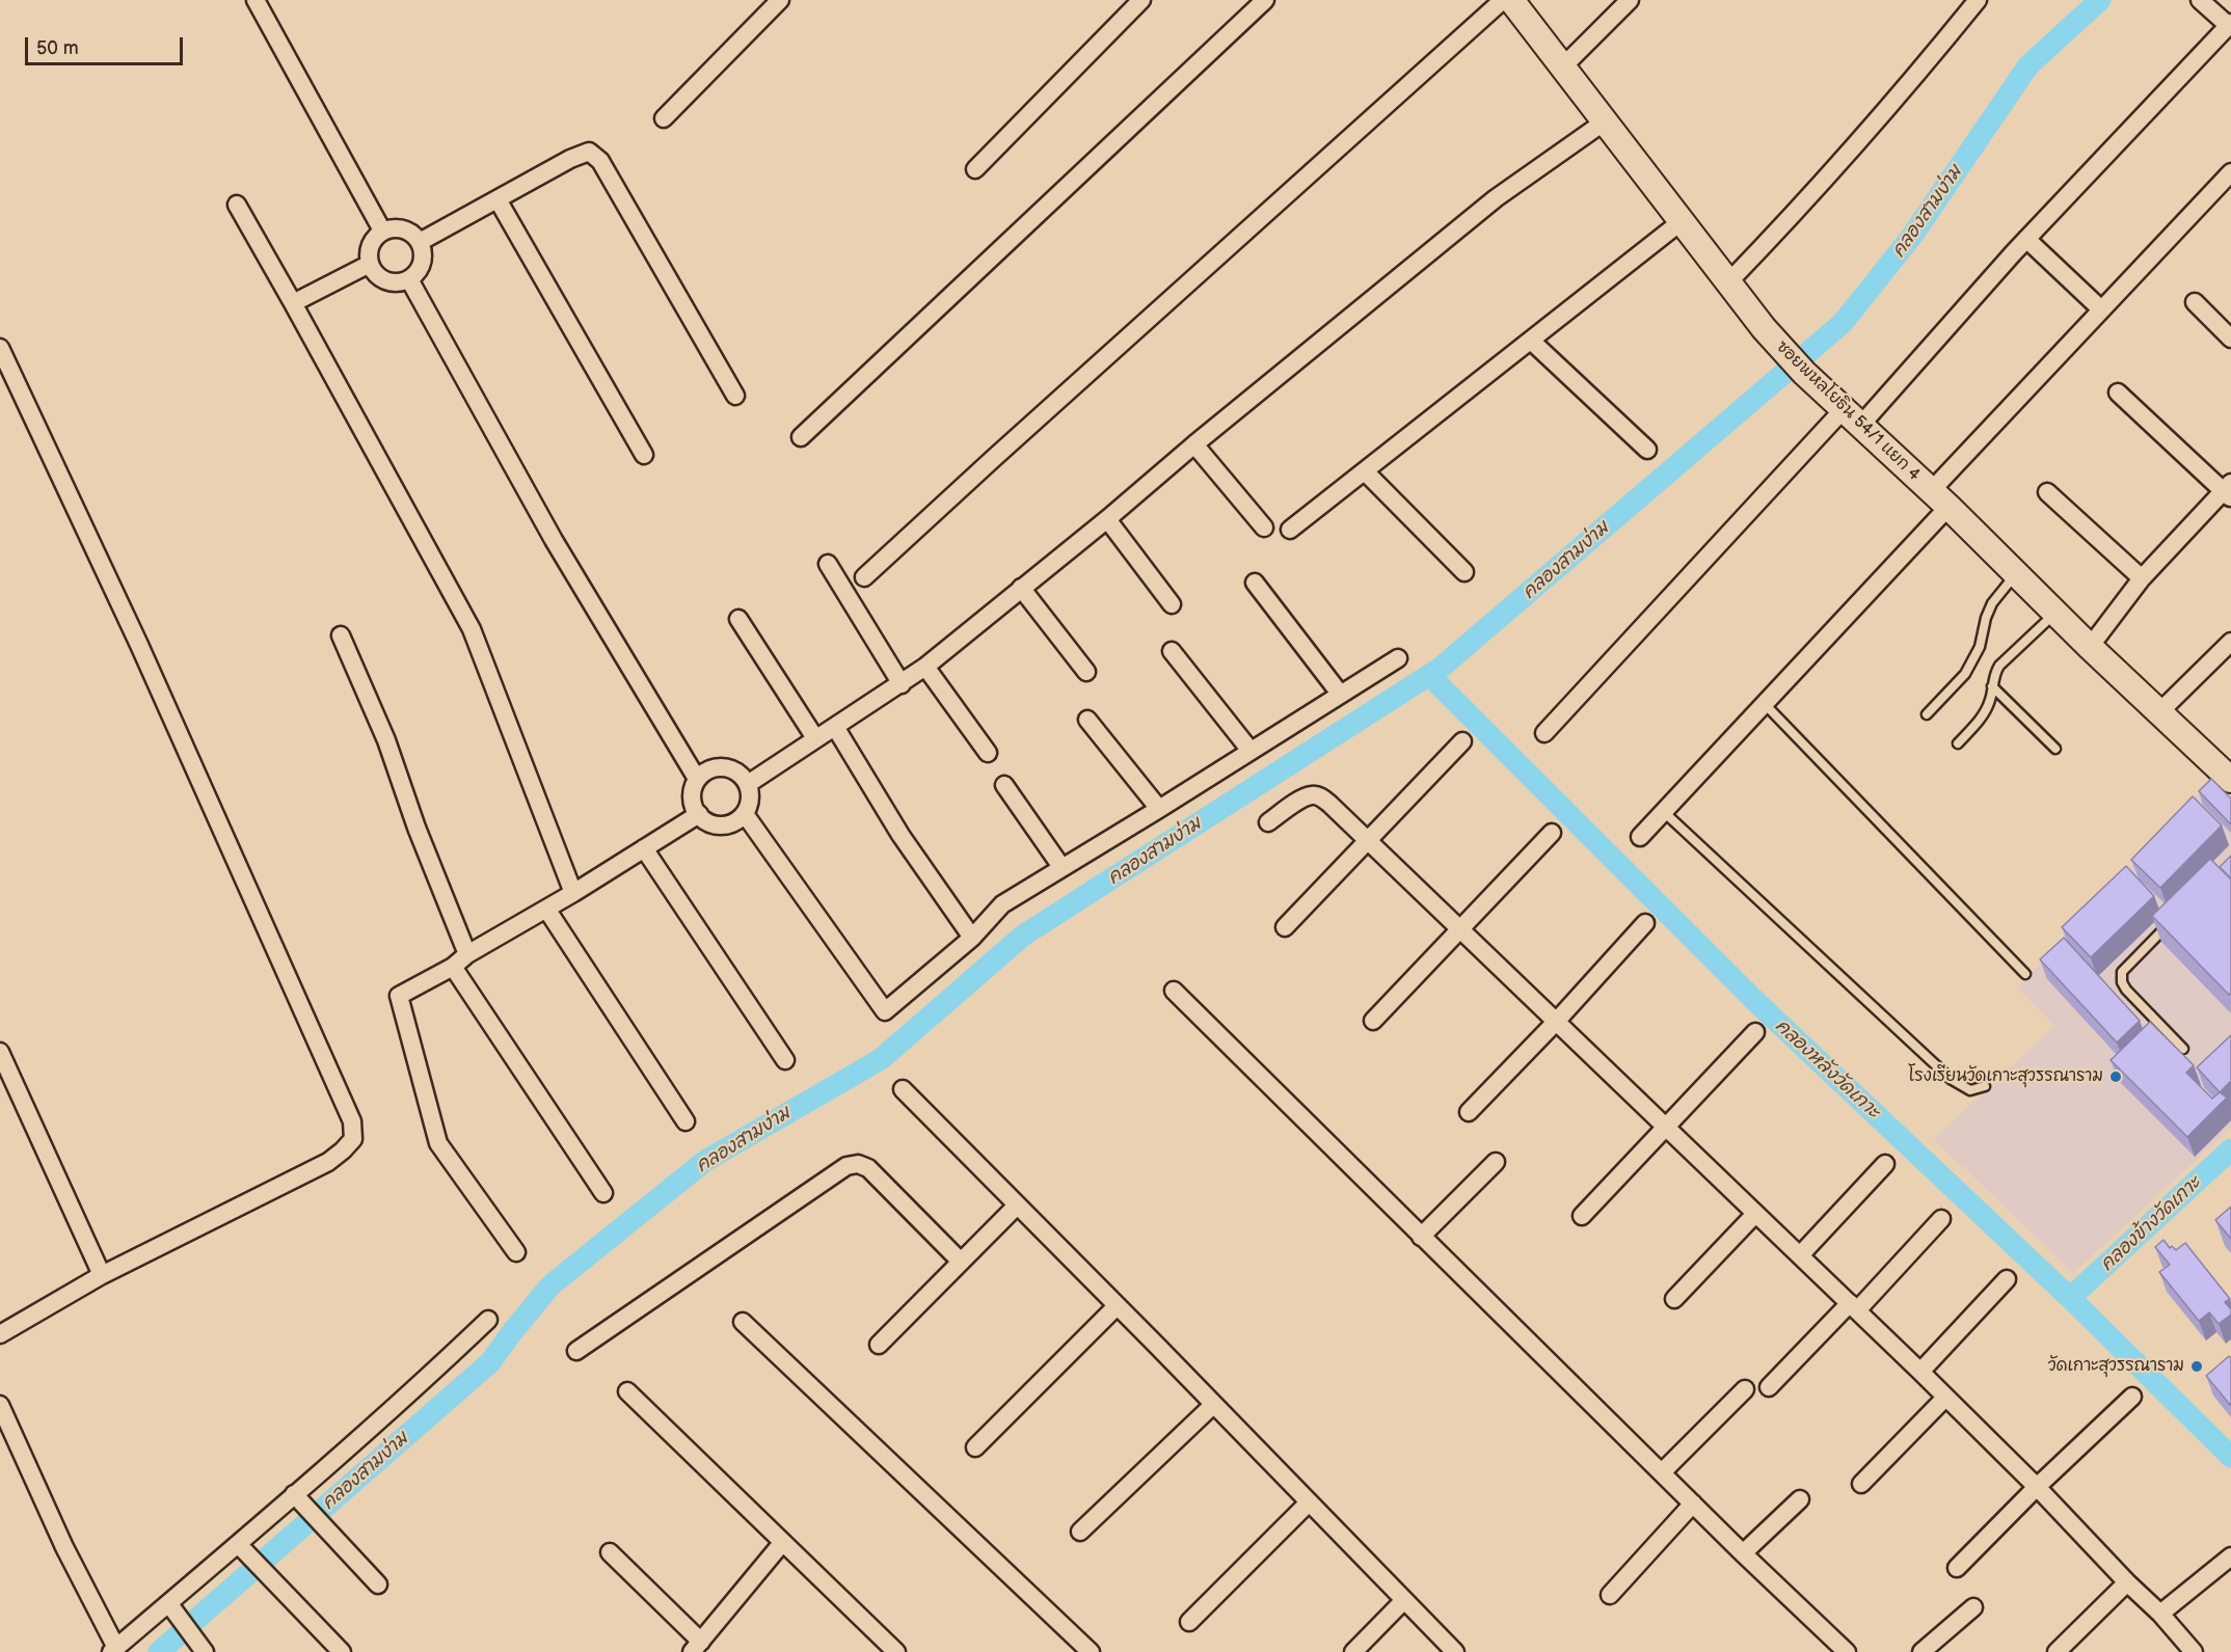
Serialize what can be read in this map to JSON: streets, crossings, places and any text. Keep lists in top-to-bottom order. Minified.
{"streets":{"street":["ซอยพหลโยธิน 54/1 แยก 4"]},"water":["คลองสามง่าม","คลองหลังวัดเกาะ","คลองข้างวัดเกาะ"],"places":["โรงเรียนวัดเกาะสุวรรณาราม","วัดเกาะสุวรรณาราม"],"scale_bar":"50 m"}
